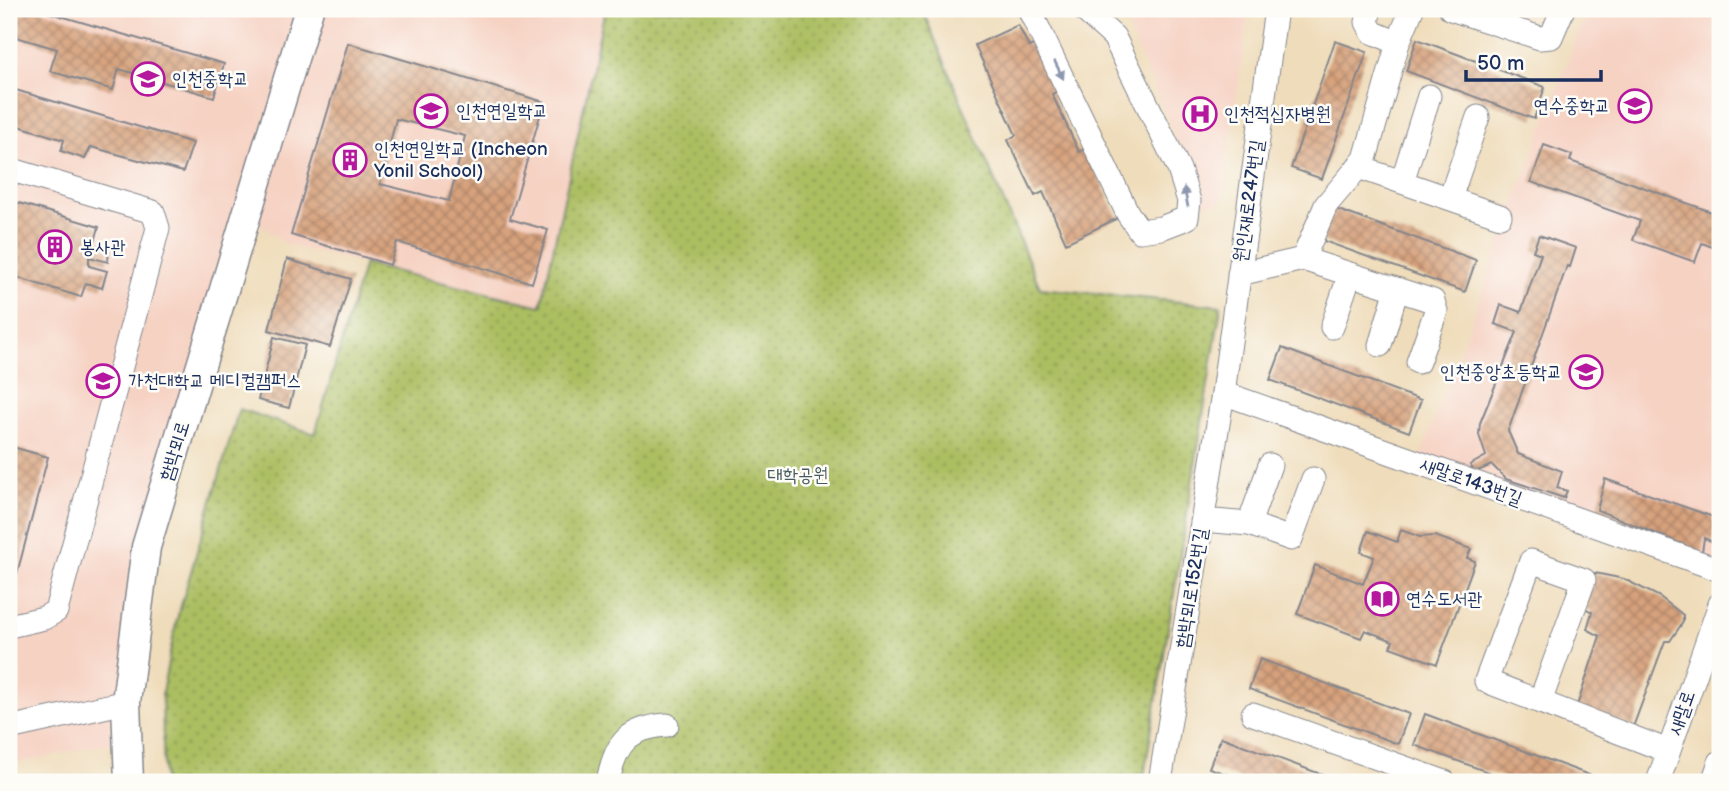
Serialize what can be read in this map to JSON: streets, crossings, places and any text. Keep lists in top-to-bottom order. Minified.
{"streets":{"main road":["함박뫼로"],"street":["원인재로247번길","새말로143번길","함박뫼로152번길","새말로"]},"crossings":[["원인재로247번길","새말로143번길"],["원인재로247번길","함박뫼로152번길"],["새말로143번길","함박뫼로152번길"]],"parks":["대학공원"],"places":{"school or university":["인천중학교","연수중학교","인천연일학교","인천중앙초등학교","가천대학교 메디컬캠퍼스"],"hospital":["인천적십자병원"],"building":["인천연일학교 (Incheon Yonil School)","봉사관"],"library":["연수도서관"]},"scale_bar":"50 m"}
